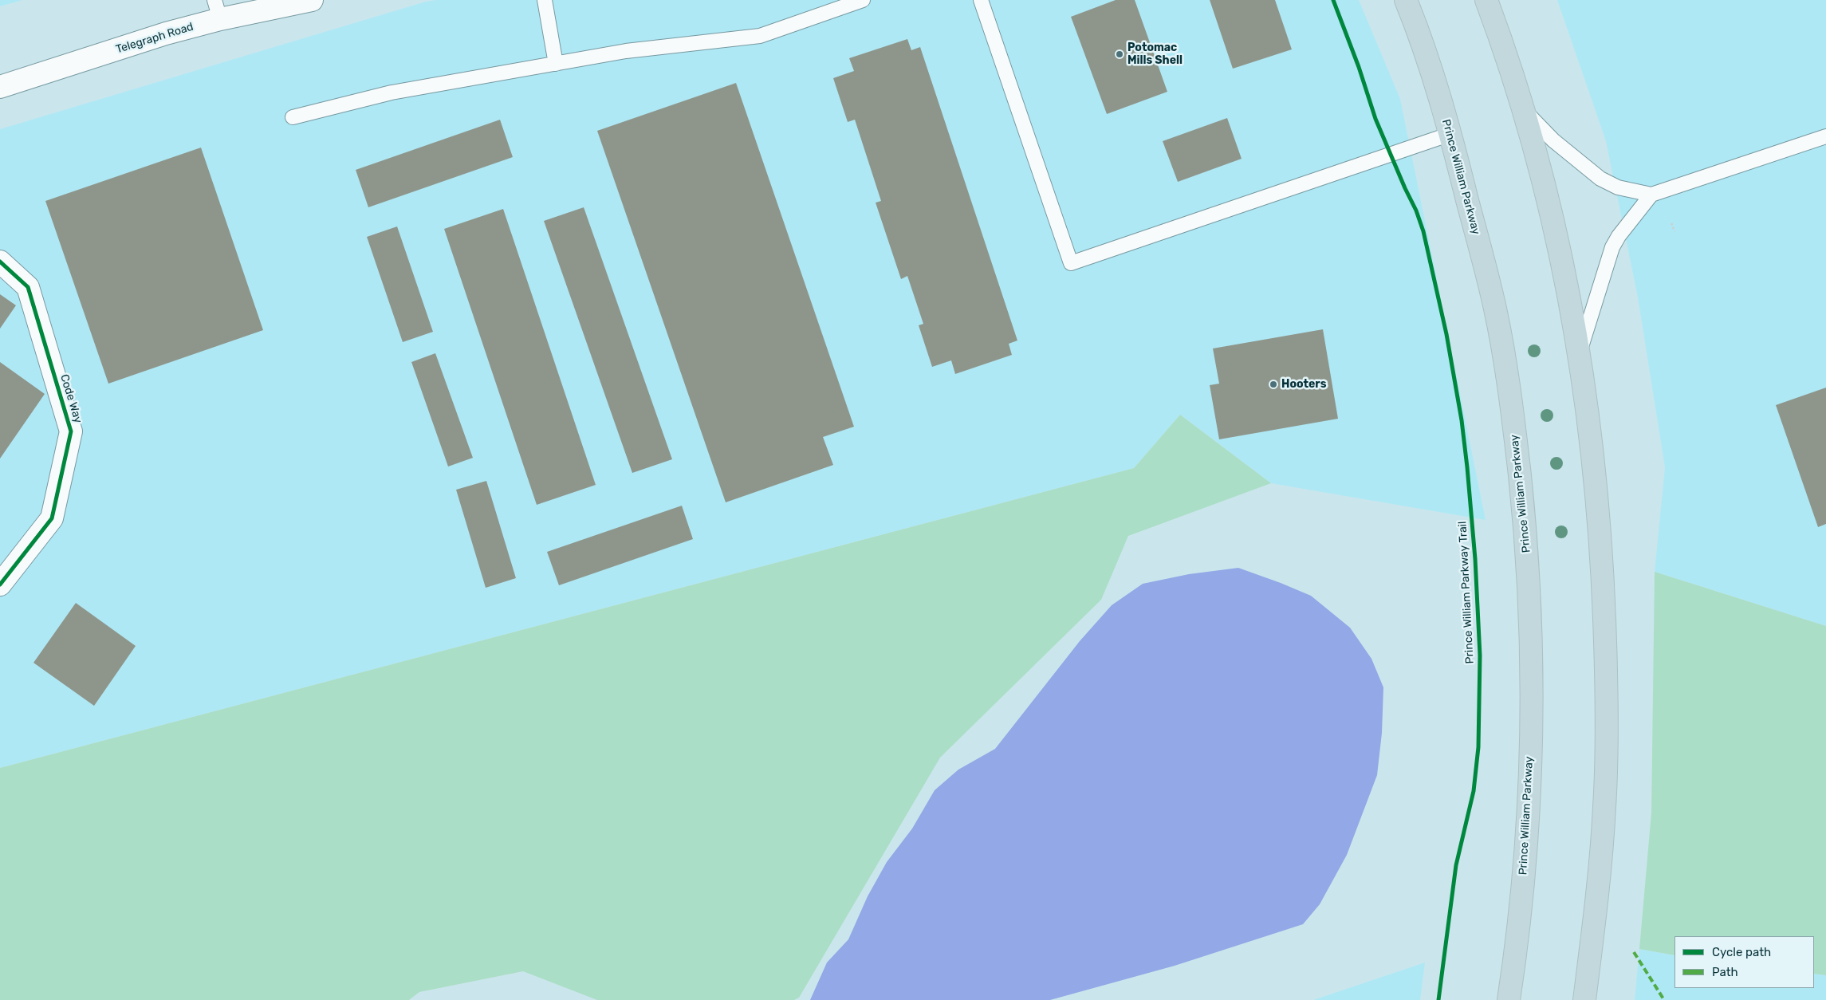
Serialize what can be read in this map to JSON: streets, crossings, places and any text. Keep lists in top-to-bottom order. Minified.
{"streets":{"highway":["Prince William Parkway"],"street":["Telegraph Road","Code Way"],"cycle path":["Prince William Parkway Trail"]},"places":["Potomac Mills Shell","Hooters"],"legend":["Cycle path","Path"]}
